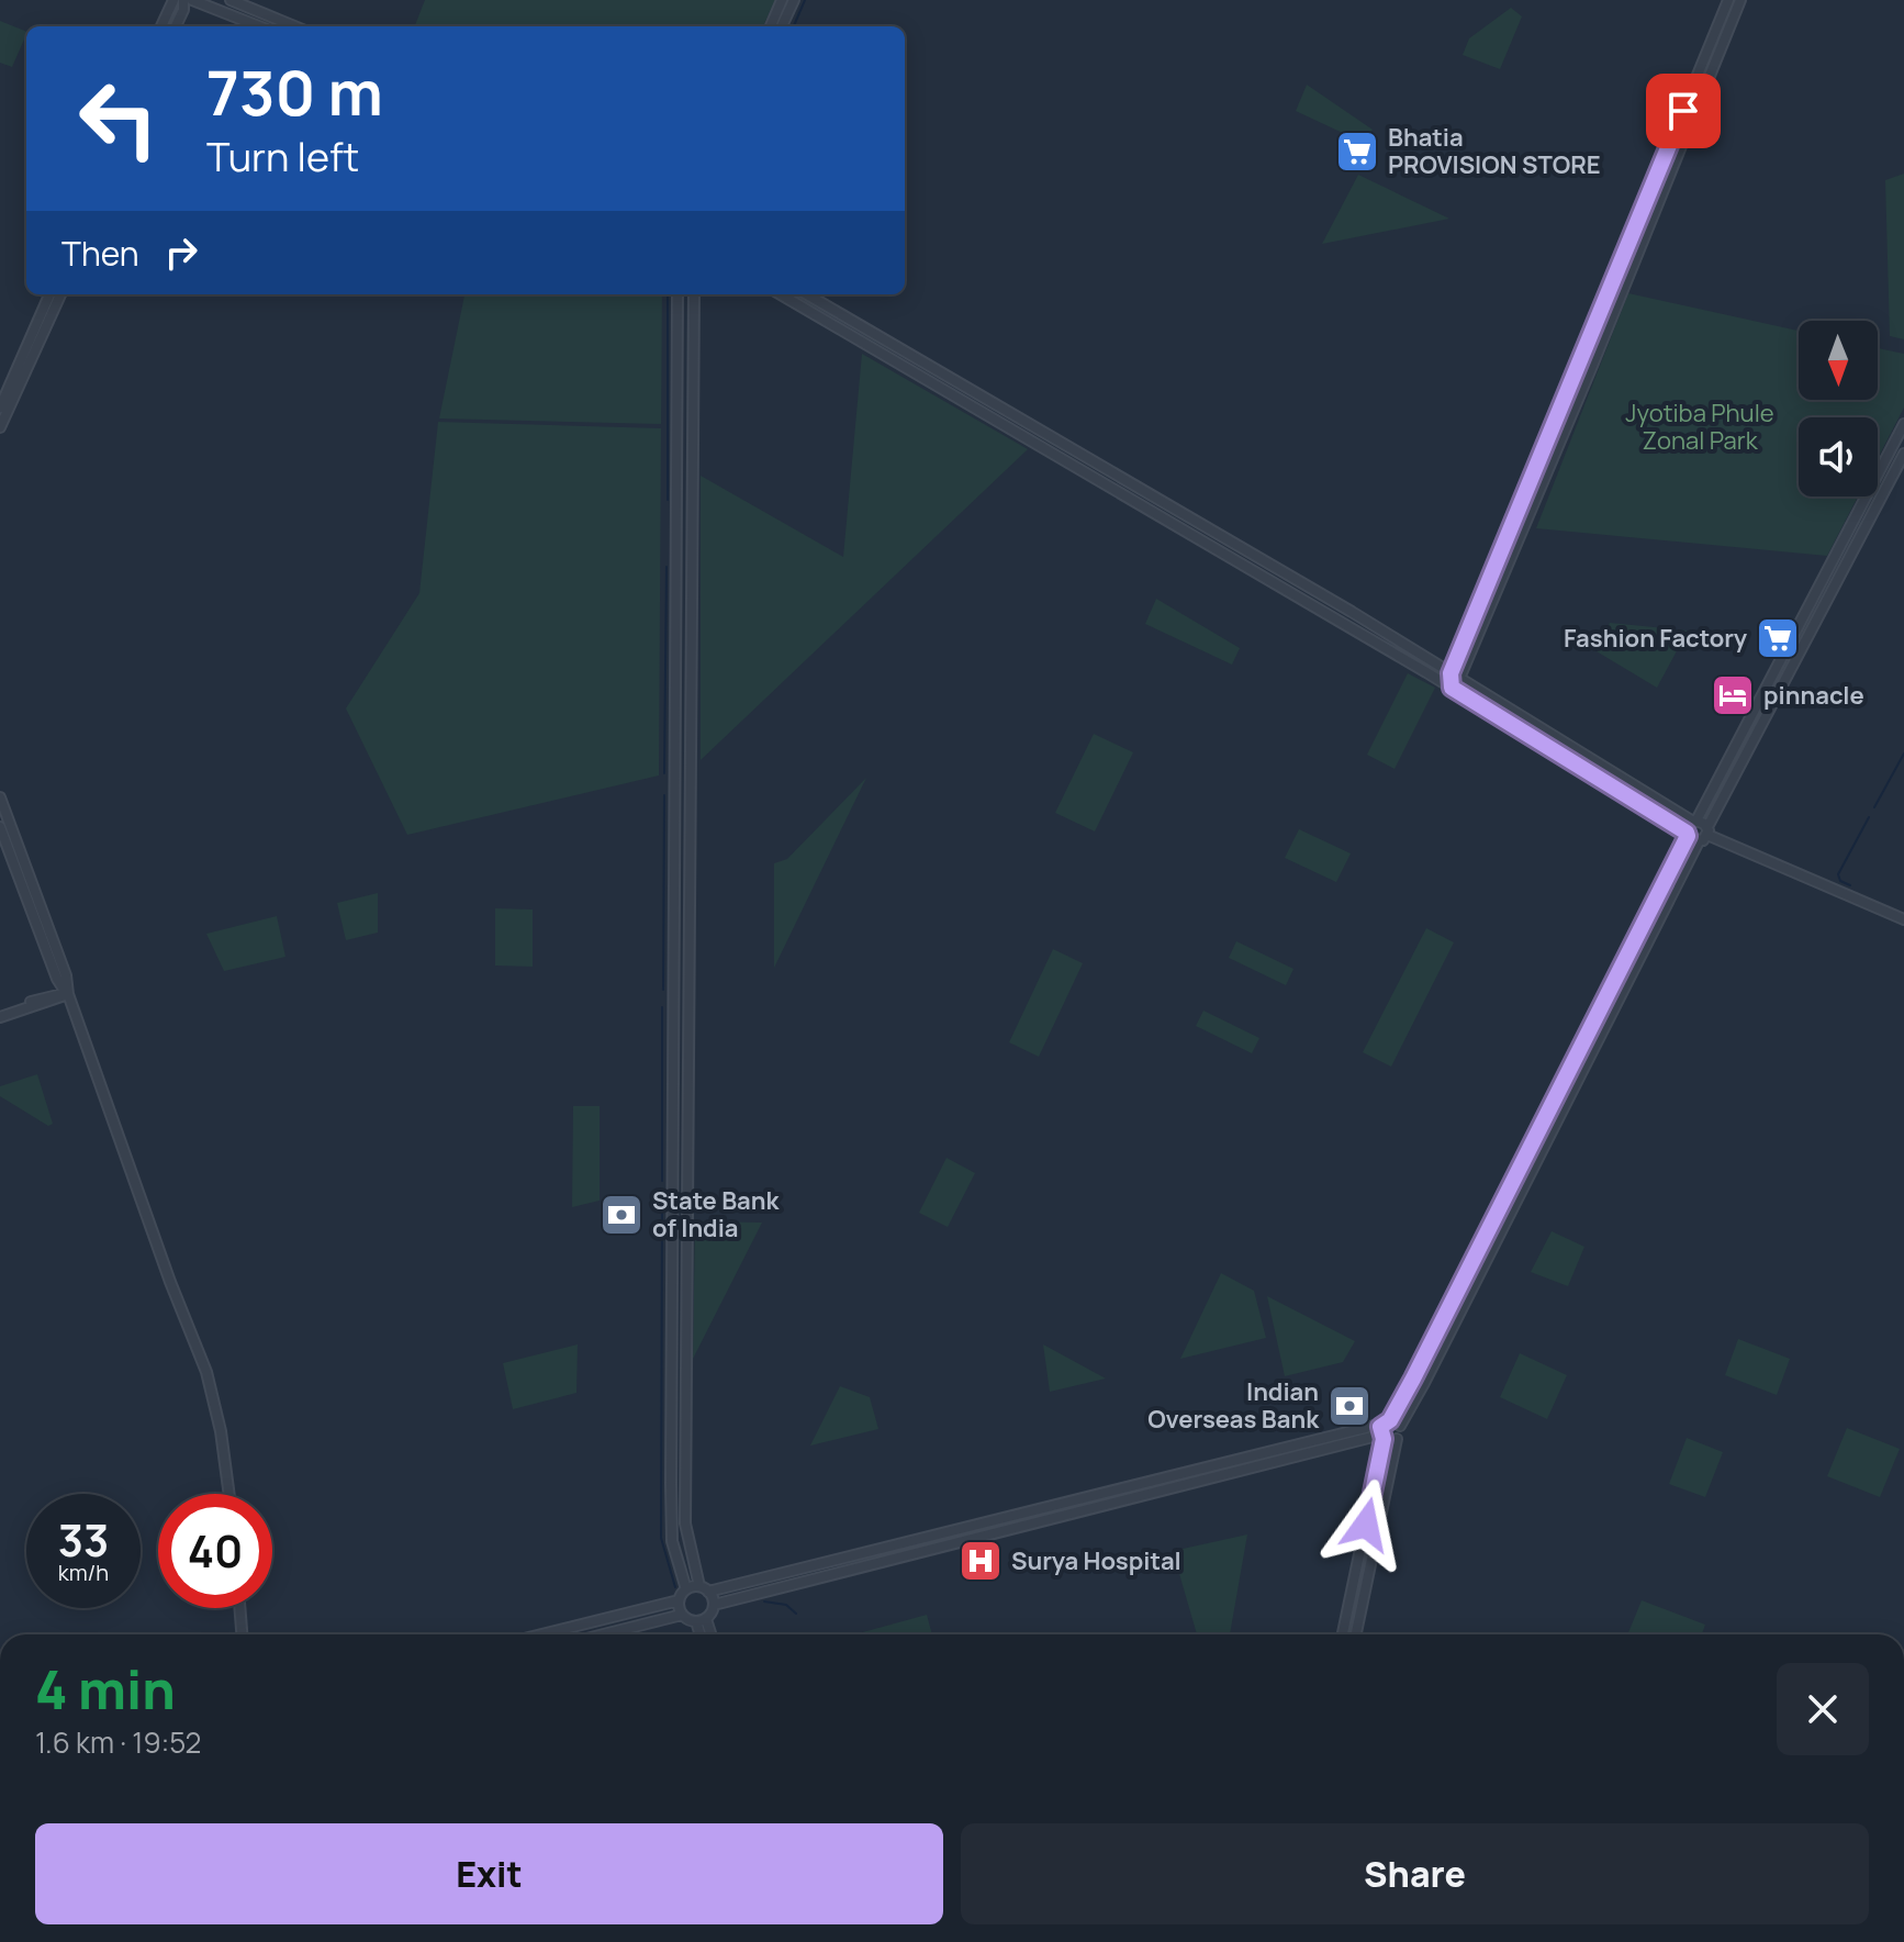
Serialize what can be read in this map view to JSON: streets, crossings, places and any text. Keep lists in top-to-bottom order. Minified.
{"parks":["Jyotiba Phule Zonal Park"],"places":{"supermarket":["Bhatia PROVISION STORE","Fashion Factory"],"hotel":["pinnacle"],"bank":["State Bank of India","Indian Overseas Bank"],"hospital":["Surya Hospital"]},"north":"bottom","page":{"turn":["730 m","Turn left"],"then":"Then","speed":"33 km/h","limit":"40","heading":["4 min","1.6 km · 19:52"],"buttons":["Exit","Share"]}}
